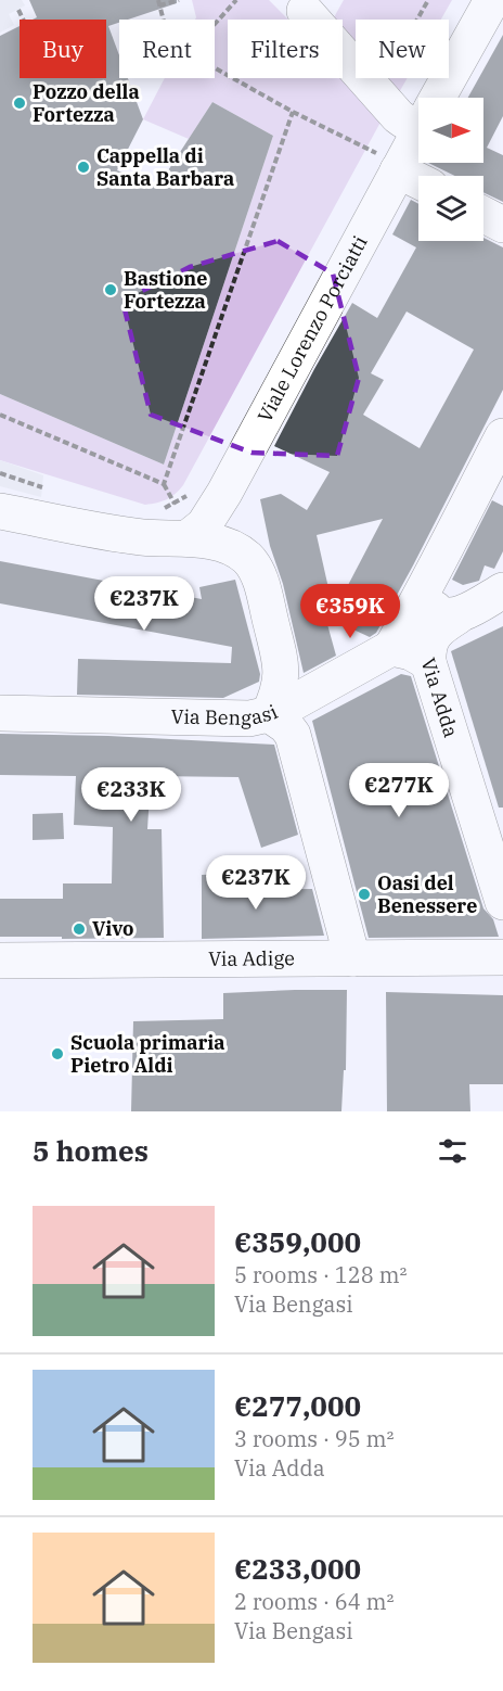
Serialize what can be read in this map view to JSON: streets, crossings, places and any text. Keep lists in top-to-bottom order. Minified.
{"streets":{"street":["Viale Lorenzo Porciatti","Via Adda","Via Bengasi","Via Adige"]},"places":["Pozzo della Fortezza","Cappella di Santa Barbara","Bastione Fortezza","Oasi del Benessere","Vivo","Scuola primaria Pietro Aldi"],"north":"right","page":{"chip":["Buy","Rent","Filters","New"],"price":["€237K","€359K","€277K","€233K","€237K"],"heading":"5 homes","list":[{"name":"€359,000","note":"5 rooms · 128 m² · Via Bengasi"},{"name":"€277,000","note":"3 rooms · 95 m² · Via Adda"},{"name":"€233,000","note":"2 rooms · 64 m² · Via Bengasi"}]}}
